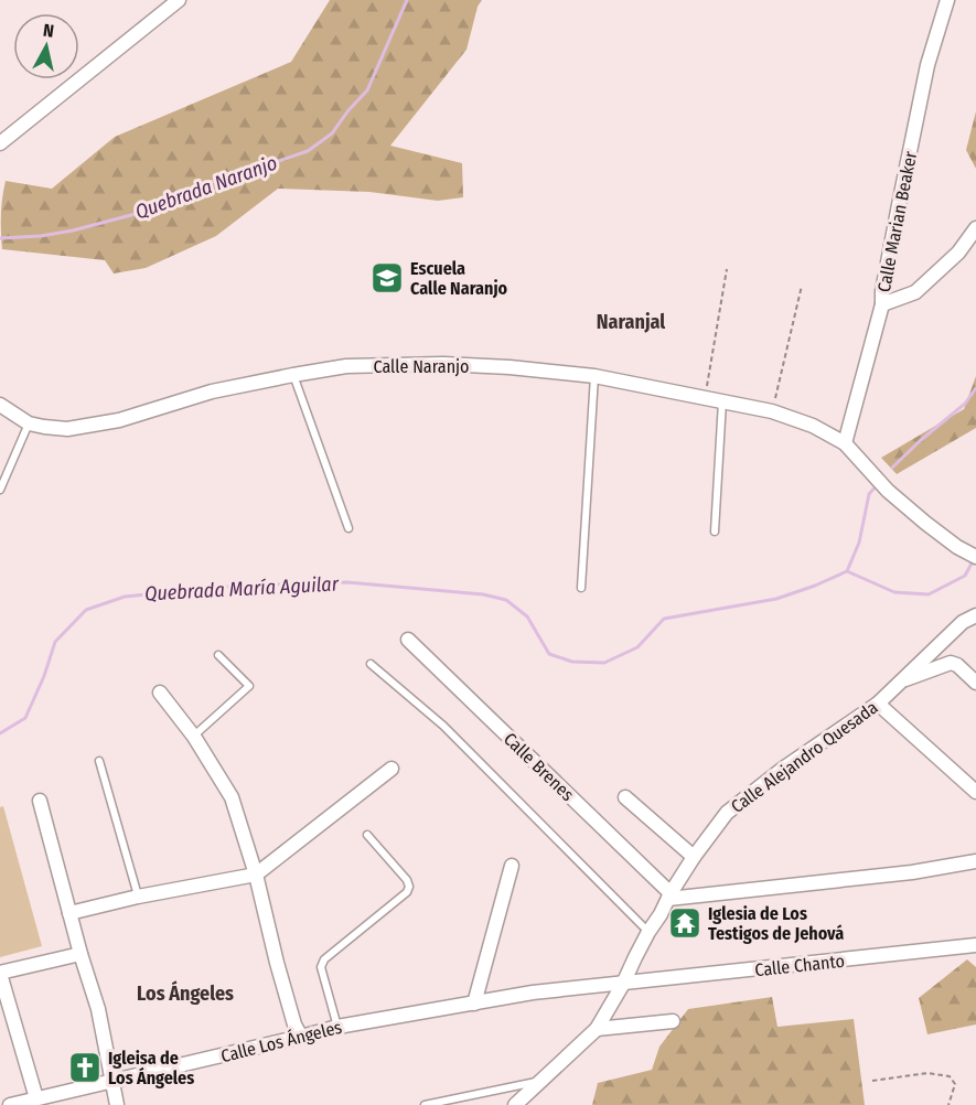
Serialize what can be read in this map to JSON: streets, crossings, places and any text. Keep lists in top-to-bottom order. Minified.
{"streets":{"street":["Calle Marian Beaker","Calle Naranjo","Calle Alejandro Quesada","Calle Brenes","Calle Chanto","Calle Los Ángeles"]},"crossings":[["Calle Marian Beaker","Calle Naranjo"],["Calle Alejandro Quesada","Calle Brenes"],["Calle Alejandro Quesada","Calle Chanto"],["Calle Alejandro Quesada","Calle Los Ángeles"],["Calle Chanto","Calle Los Ángeles"]],"districts":["Naranjal","Los Ángeles"],"water":["Quebrada Naranjo","Quebrada María Aguilar"],"places":{"school or university":["Escuela Calle Naranjo"],"temple":["Iglesia de Los Testigos de Jehová"],"church":["Igleisa de Los Ángeles"]},"north":"top"}
